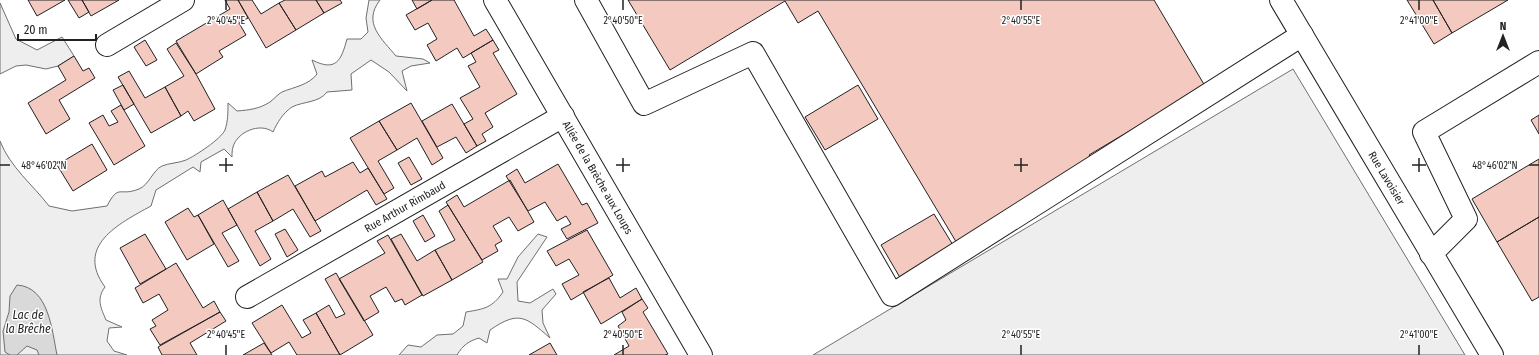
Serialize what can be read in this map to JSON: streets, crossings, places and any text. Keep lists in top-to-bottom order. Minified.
{"streets":{"street":["Allée de la Brèche aux Loups","Rue Lavoisier","Rue Arthur Rimbaud"]},"crossings":[["Allée de la Brèche aux Loups","Rue Arthur Rimbaud"]],"water":["Lac de la Brêche"],"scale_bar":"20 m","north":"top","coordinates":["2°40'45\"E","2°40'50\"E","2°40'55\"E","2°41'00\"E","48°46'02\"N"]}
